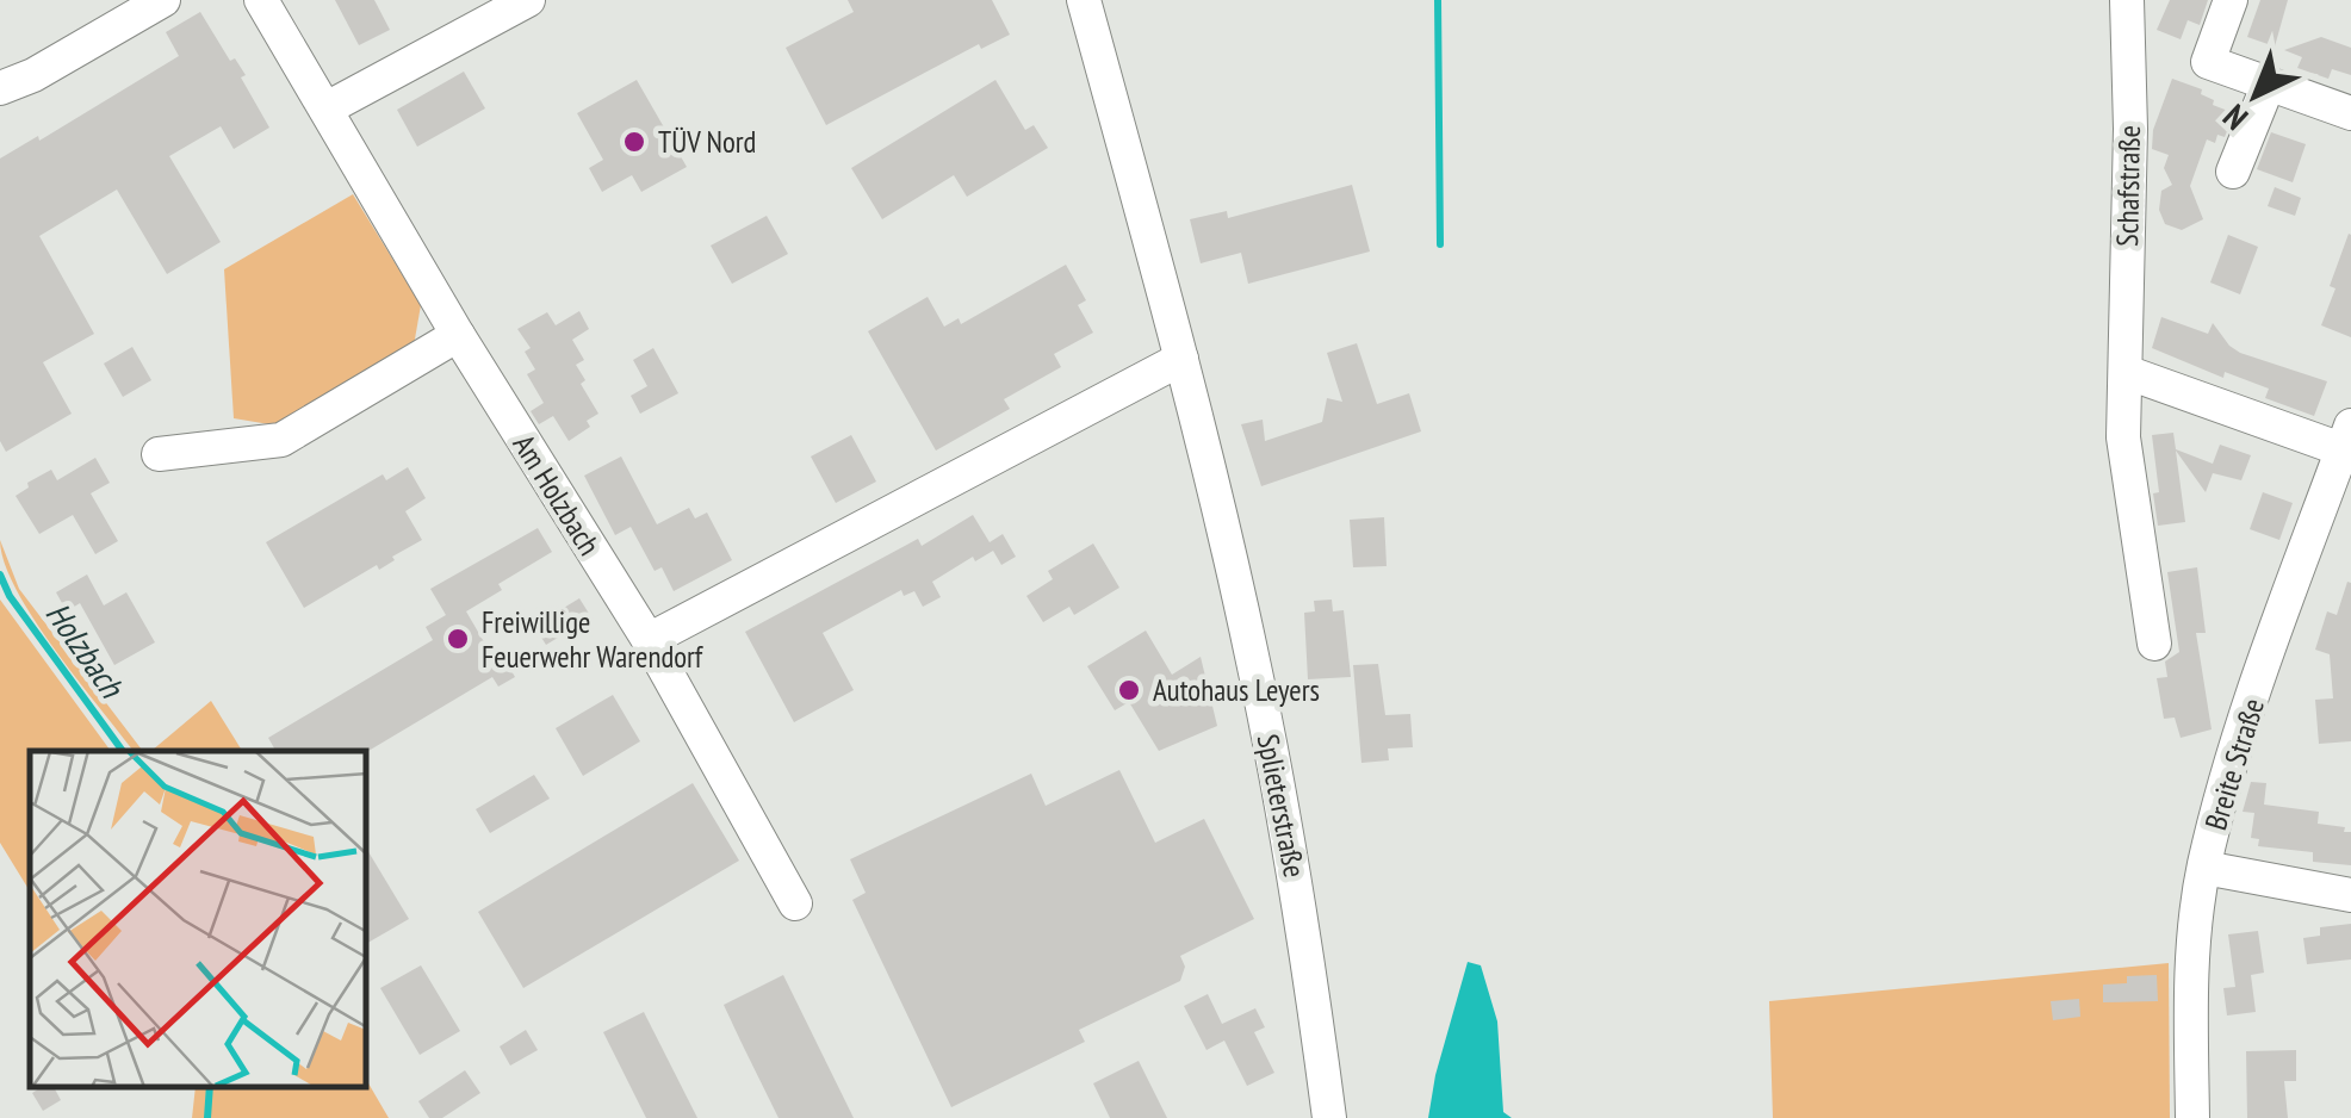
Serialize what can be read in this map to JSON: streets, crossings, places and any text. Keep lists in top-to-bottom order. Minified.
{"streets":{"street":["Schafstraße","Am Holzbach","Breite Straße","Splieterstraße"]},"water":["Holzbach"],"places":["TÜV Nord","Freiwillige Feuerwehr Warendorf","Autohaus Leyers"],"north":"bottom left"}
